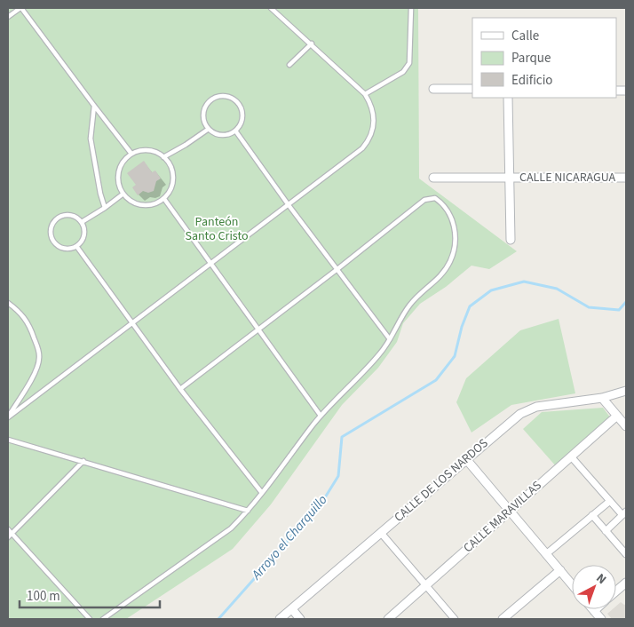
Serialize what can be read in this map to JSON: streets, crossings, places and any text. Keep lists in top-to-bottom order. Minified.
{"streets":{"street":["CALLE NICARAGUA","CALLE DE LOS NARDOS","CALLE MARAVILLAS"]},"water":["Arroyo el Charquillo"],"parks":["Panteón Santo Cristo"],"legend":["Calle","Parque","Edificio"],"scale_bar":"100 m","north":"top right"}
